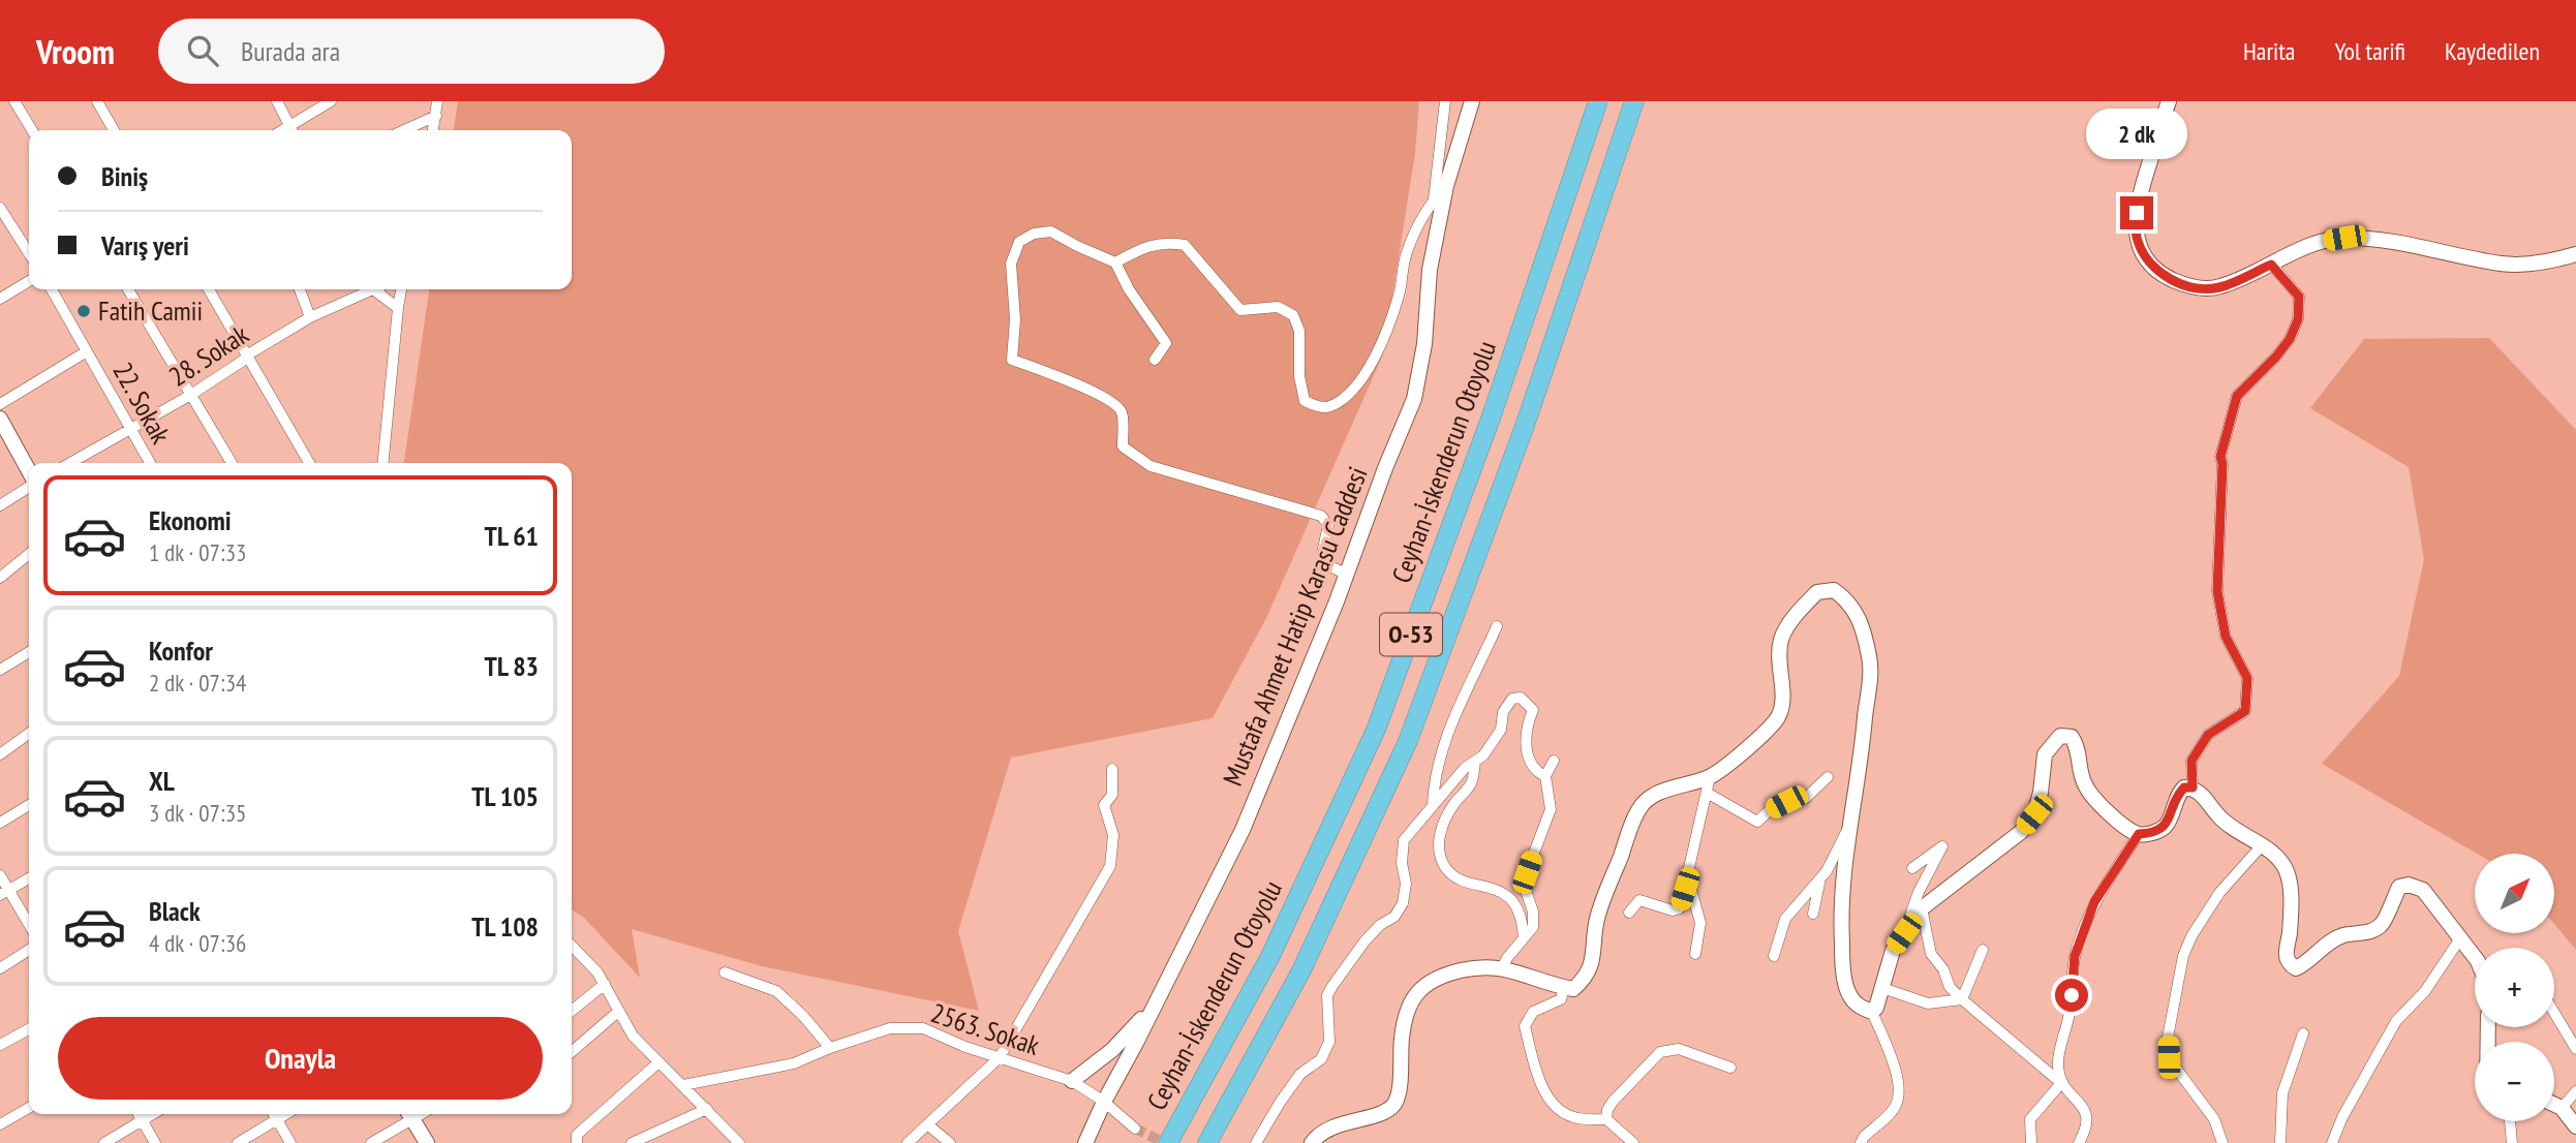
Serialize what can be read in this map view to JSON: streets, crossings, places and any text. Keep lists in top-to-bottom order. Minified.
{"streets":{"highway":["Ceyhan-İskenderun Otoyolu","O-53"],"street":["28. Sokak","22. Sokak","Mustafa Ahmet Hatip Karasu Caddesi","2563. Sokak"]},"crossings":[["28. Sokak","22. Sokak"],["Mustafa Ahmet Hatip Karasu Caddesi","2563. Sokak"]],"places":["Fatih Camii"],"north":"top right","page":{"header":"Vroom","search":"Burada ara","nav":["Harita","Yol tarifi","Kaydedilen"],"bubble":"2 dk","banner":["Biniş","Varış yeri"],"list":[{"name":"Ekonomi","note":"1 dk · 07:33","value":"TL 61"},{"name":"Konfor","note":"2 dk · 07:34","value":"TL 83"},{"name":"XL","note":"3 dk · 07:35","value":"TL 105"},{"name":"Black","note":"4 dk · 07:36","value":"TL 108"}],"map_buttons":["+","−"],"buttons":"Onayla"}}
